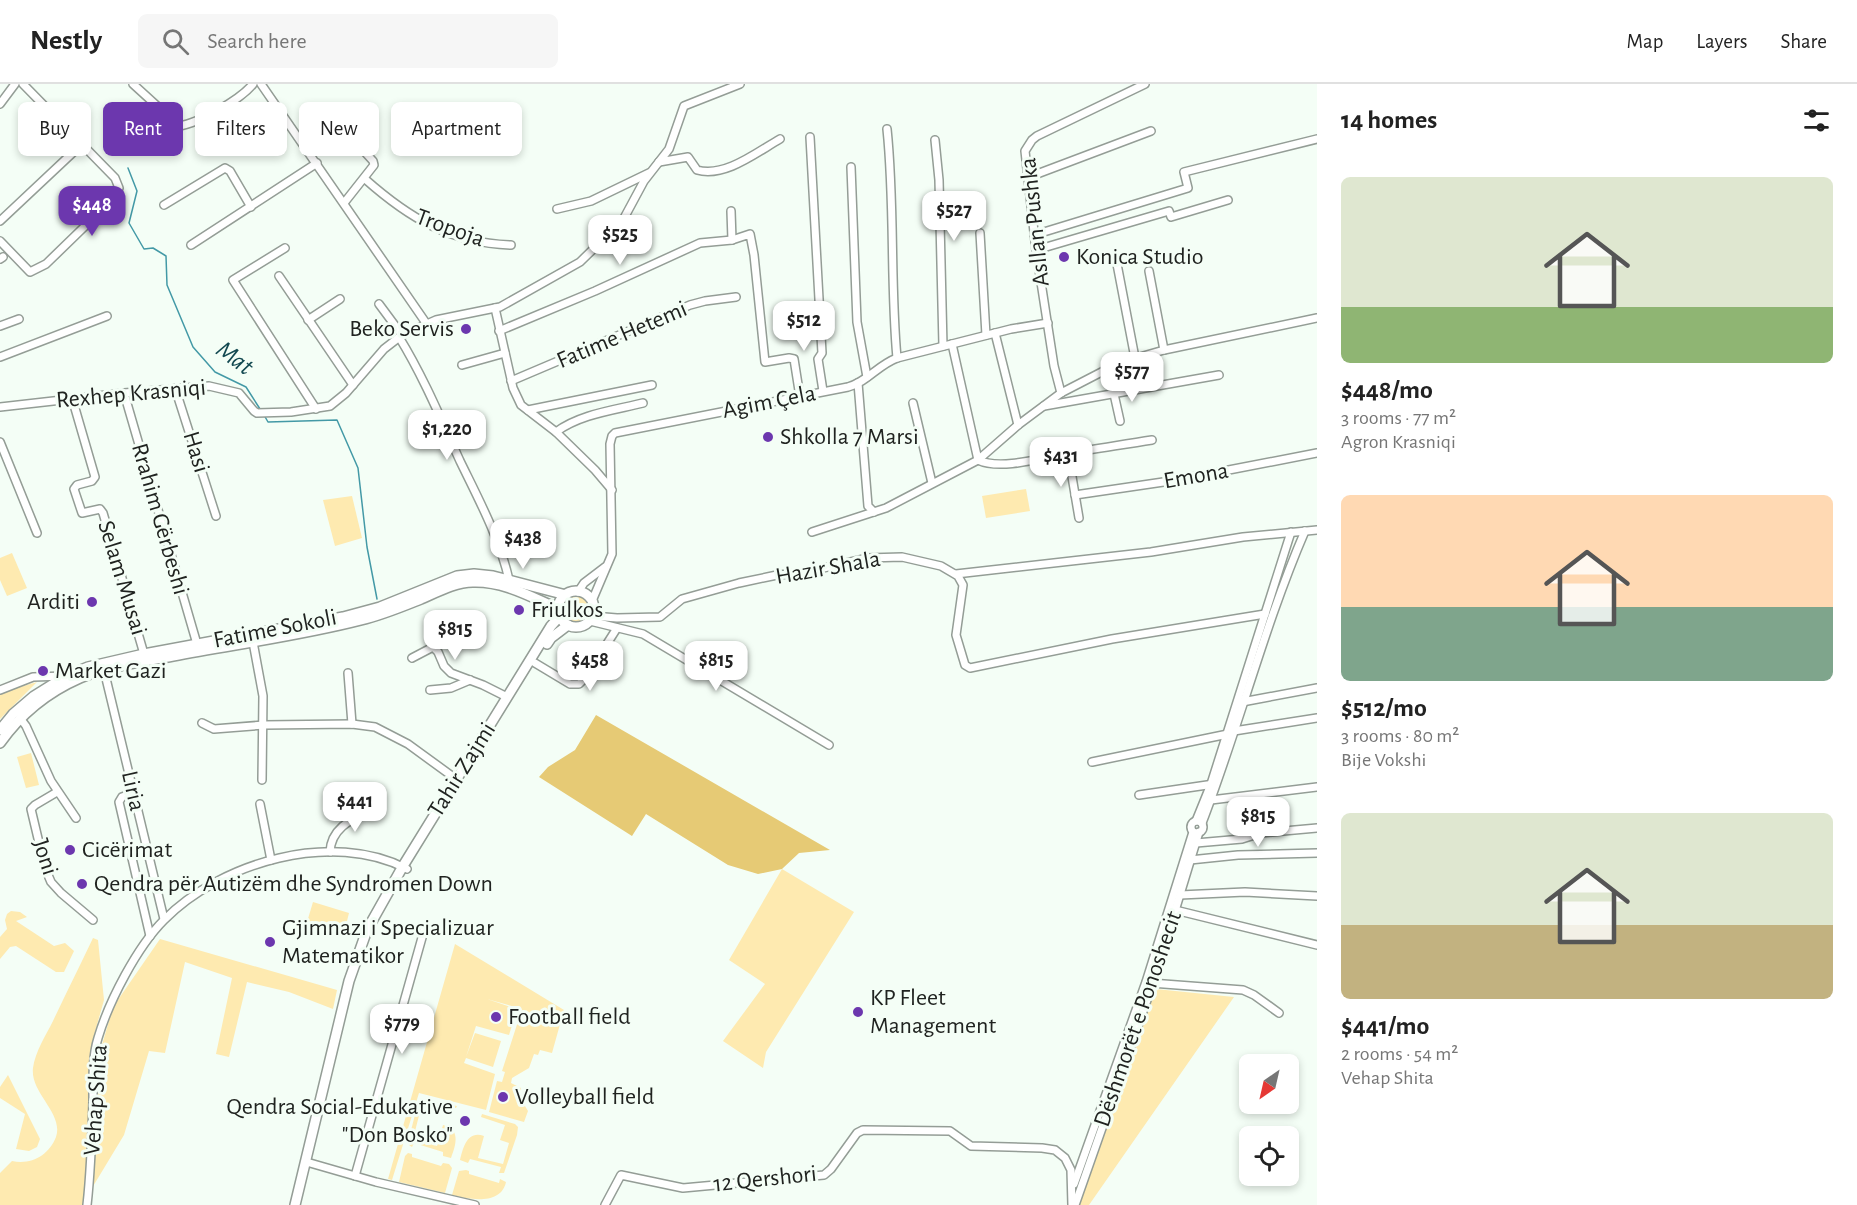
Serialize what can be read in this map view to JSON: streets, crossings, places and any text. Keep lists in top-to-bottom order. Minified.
{"streets":{"street":["Asllan Pushka","Tropoja","Fatime Hetemi","Rexhep Krasniqi","Agim Çela","Hasi","Emona","Rrahim Gërbeshi","Hazir Shala","Selam Musai","Fatime Sokoli","Tahir Zajmi","Liria","Joni","Dëshmorët e Ponoshecit","Vehap Shita","12 Qershori"]},"crossings":[["Asllan Pushka","Agim Çela"],["Rexhep Krasniqi","Hasi"],["Rexhep Krasniqi","Rrahim Gërbeshi"],["Rexhep Krasniqi","Selam Musai"],["Agim Çela","Hazir Shala"],["Agim Çela","Fatime Sokoli"],["Agim Çela","Tahir Zajmi"],["Rrahim Gërbeshi","Fatime Sokoli"],["Hazir Shala","Fatime Sokoli"],["Hazir Shala","Tahir Zajmi"],["Selam Musai","Fatime Sokoli"],["Fatime Sokoli","Tahir Zajmi"],["Fatime Sokoli","Liria"],["Fatime Sokoli","Joni"],["Tahir Zajmi","Vehap Shita"],["Liria","Vehap Shita"],["Dëshmorët e Ponoshecit","12 Qershori"]],"water":["Mat"],"places":["Konica Studio","Beko Servis","Shkolla 7 Marsi","Arditi","Friulkos","Market Gazi","Cicërimat","Qendra për Autizëm dhe Syndromen Down","Gjimnazi i Specializuar Matematikor","KP Fleet Management","Football field","Volleyball field","Qendra Social-Edukative \"Don Bosko\""],"north":"bottom left","page":{"header":"Nestly","search":"Search here","nav":["Map","Layers","Share"],"heading":"14 homes","chip":["Buy","Rent","Filters","New","Apartment"],"list":[{"name":"$448/mo","note":"3 rooms · 77 m² · Agron Krasniqi"},{"name":"$512/mo","note":"3 rooms · 80 m² · Bije Vokshi"},{"name":"$441/mo","note":"2 rooms · 54 m² · Vehap Shita"}],"price":["$448","$527","$525","$512","$577","$1,220","$431","$438","$815","$458","$815","$441","$815","$779"]}}
